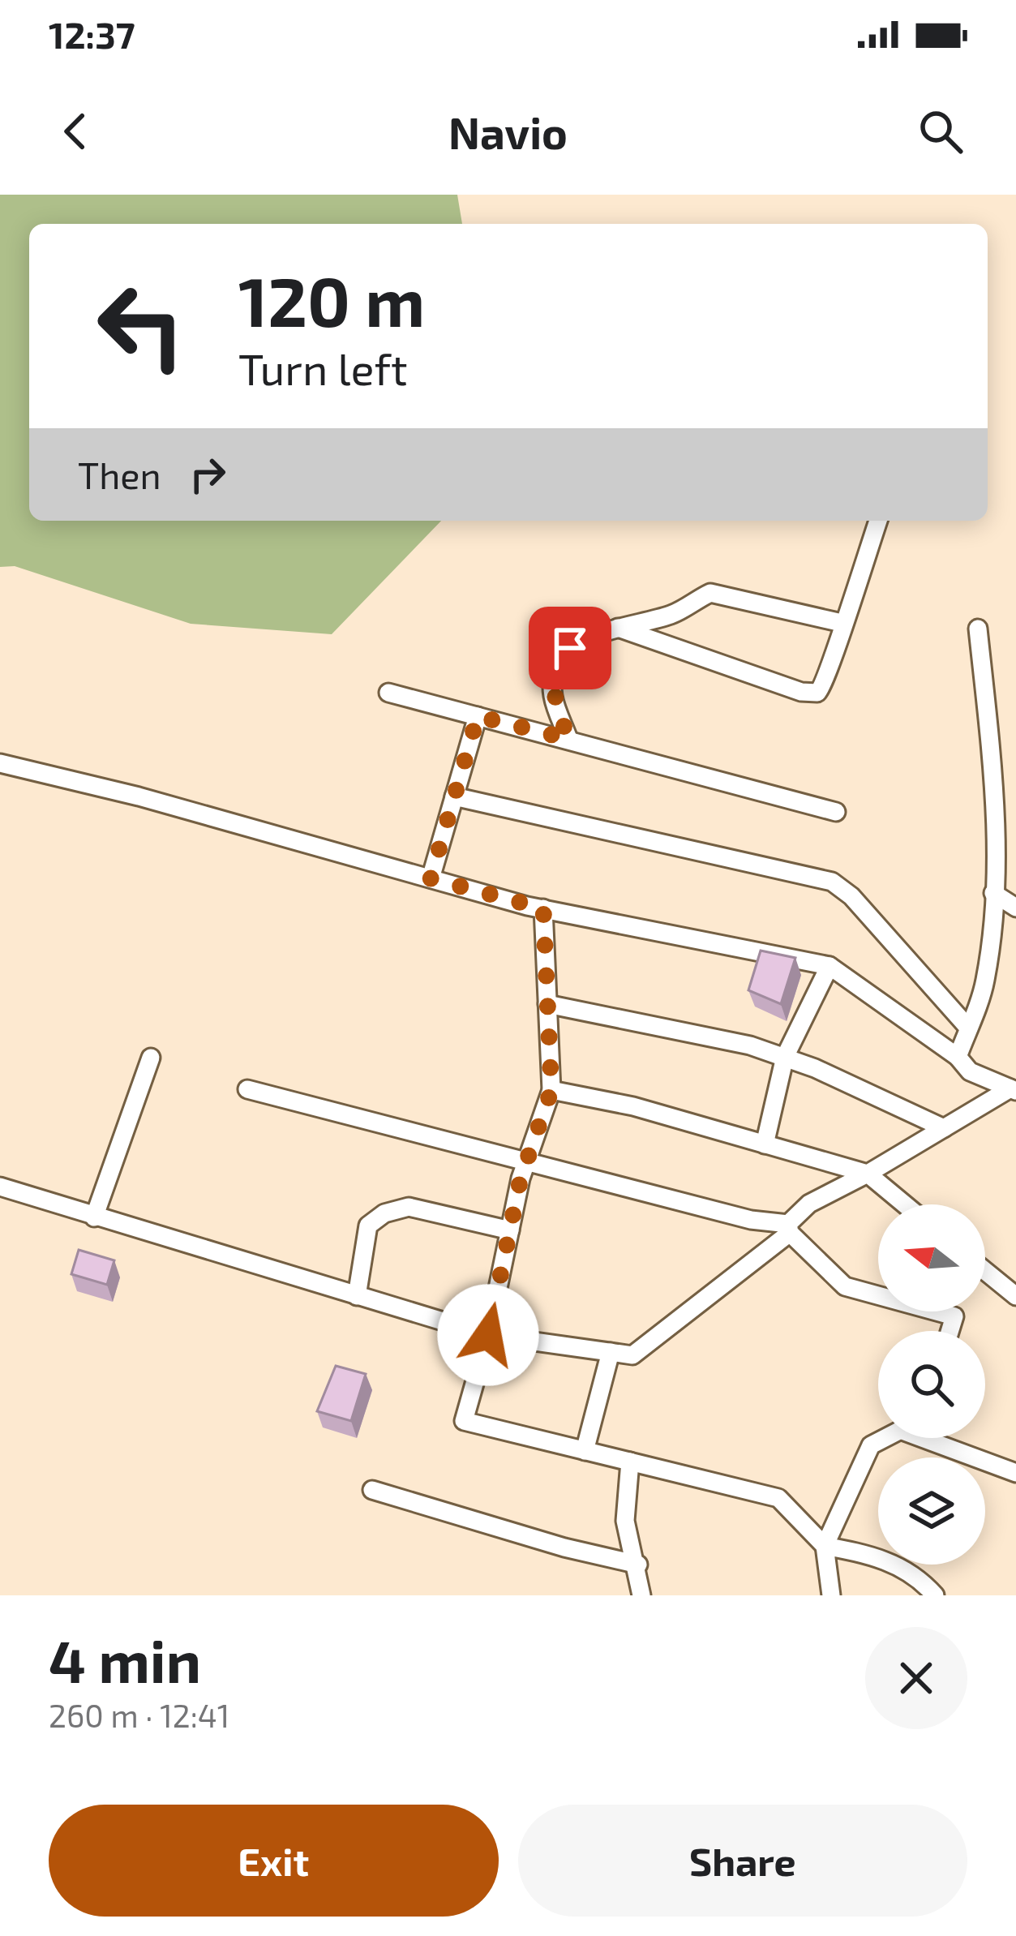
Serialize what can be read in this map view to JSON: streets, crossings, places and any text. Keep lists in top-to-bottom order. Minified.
{"north":"left","page":{"status":"12:37","header":"Navio","turn":["120 m","Turn left"],"then":"Then","heading":["4 min","260 m · 12:41"],"buttons":["Exit","Share"]}}
